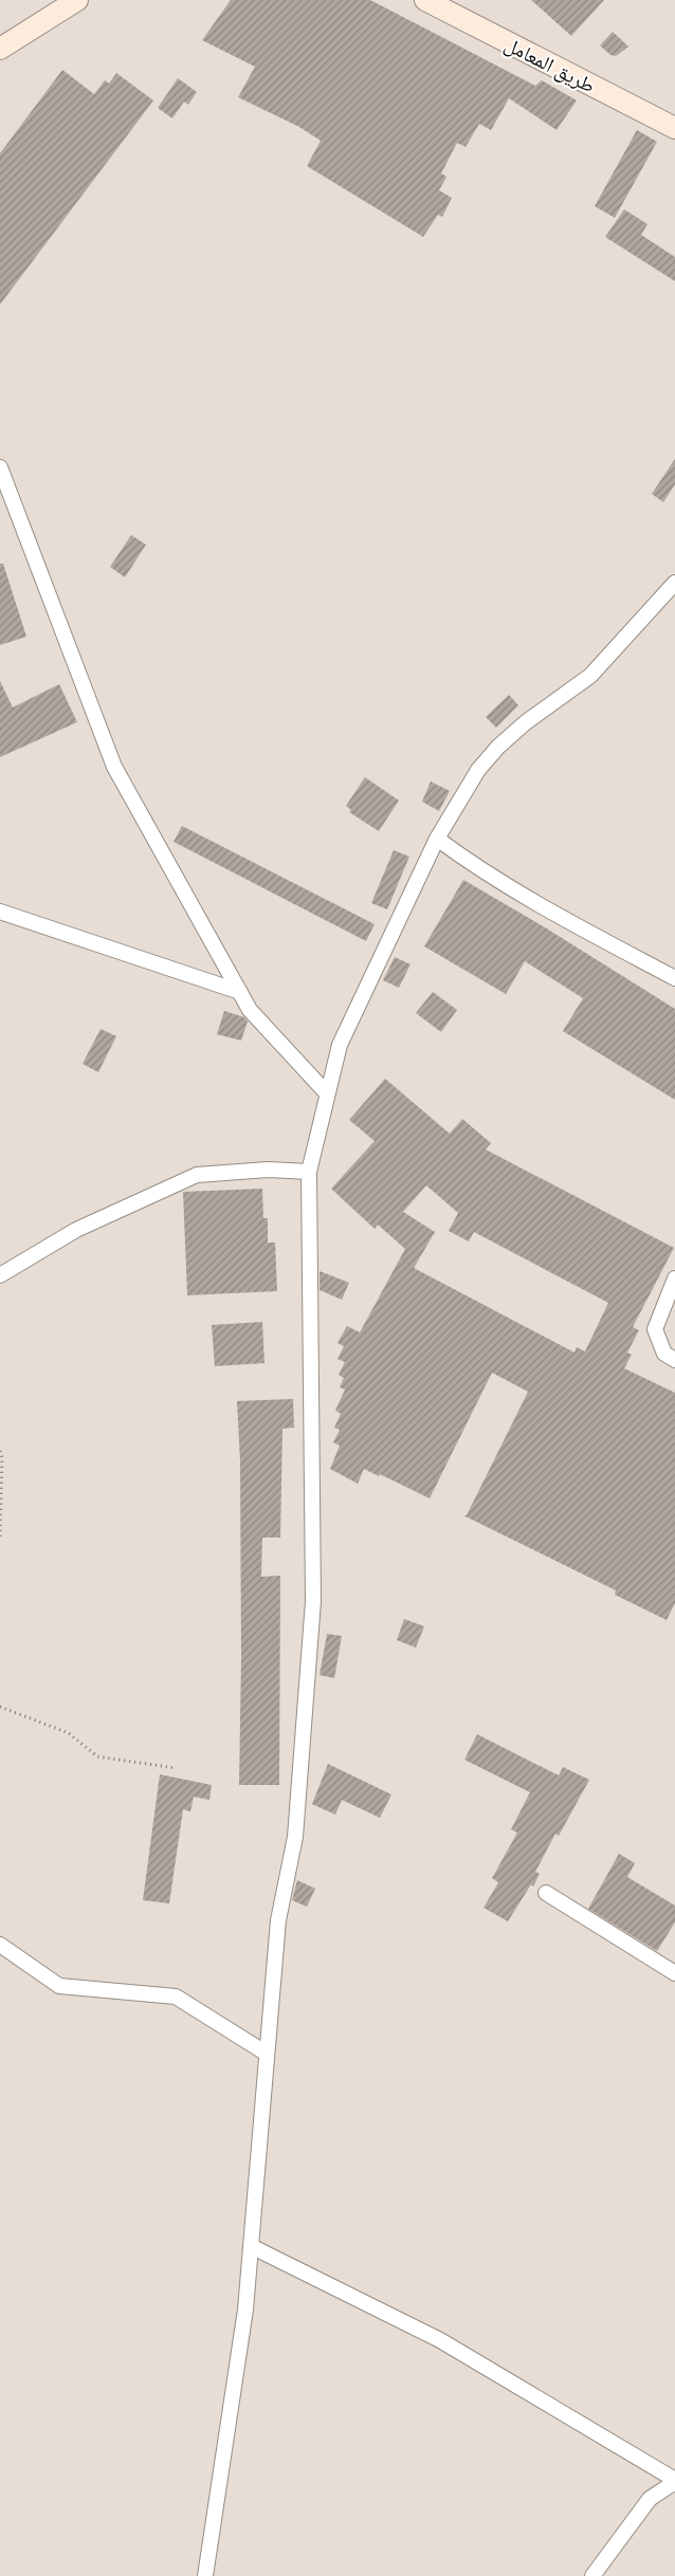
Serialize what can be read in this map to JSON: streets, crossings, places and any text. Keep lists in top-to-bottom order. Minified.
{"streets":{"main road":["طريق المعامل"]}}
